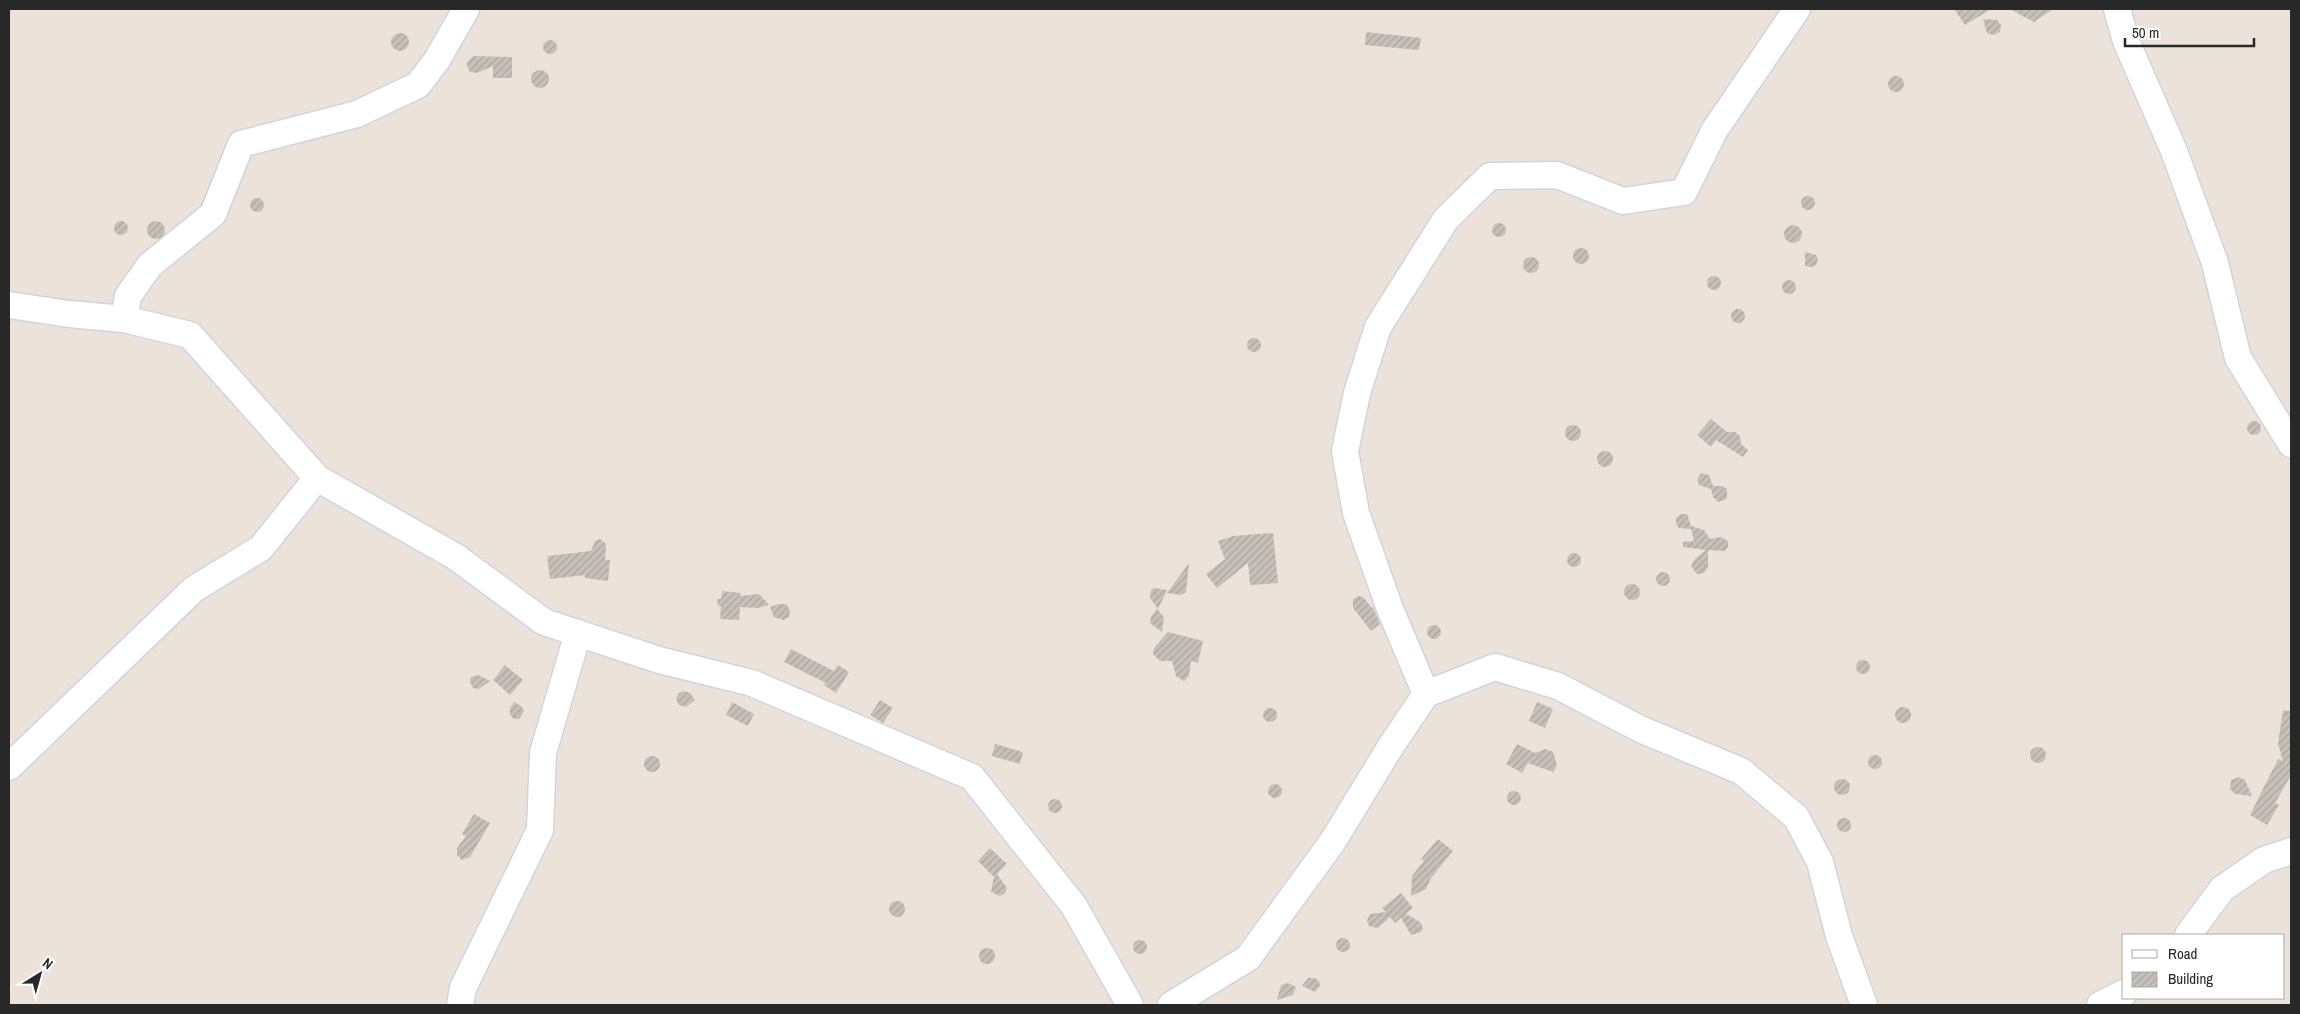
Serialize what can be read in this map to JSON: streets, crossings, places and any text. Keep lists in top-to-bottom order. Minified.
{"legend":["Road","Building"],"scale_bar":"50 m","north":"top right"}
